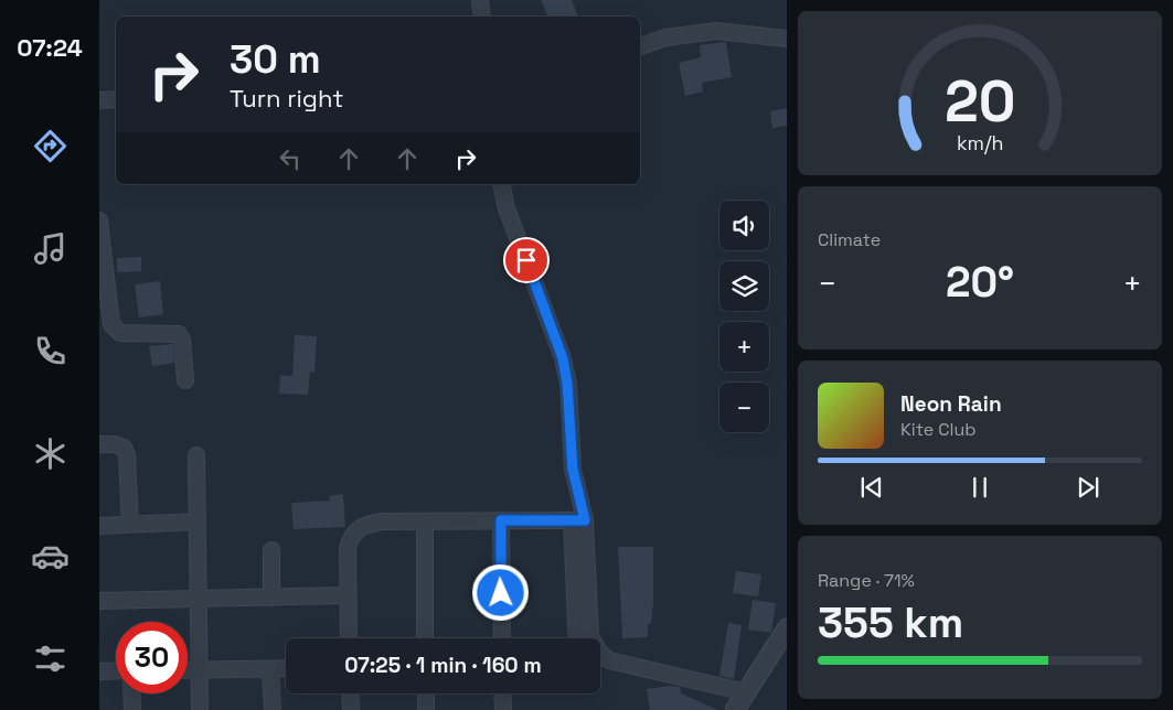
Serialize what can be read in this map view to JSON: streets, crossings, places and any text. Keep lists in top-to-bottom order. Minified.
{"page":{"tabs":"07:24","turn":["30 m","Turn right"],"tile":["Climate",["Range · 71%","355 km"]],"map_buttons":["+","−"],"heat":["−","20°","+"],"song":["Neon Rain","Kite Club"],"limit":"30","trip":"07:25 · 1 min · 160 m","gauge":["20","km/h"]}}
